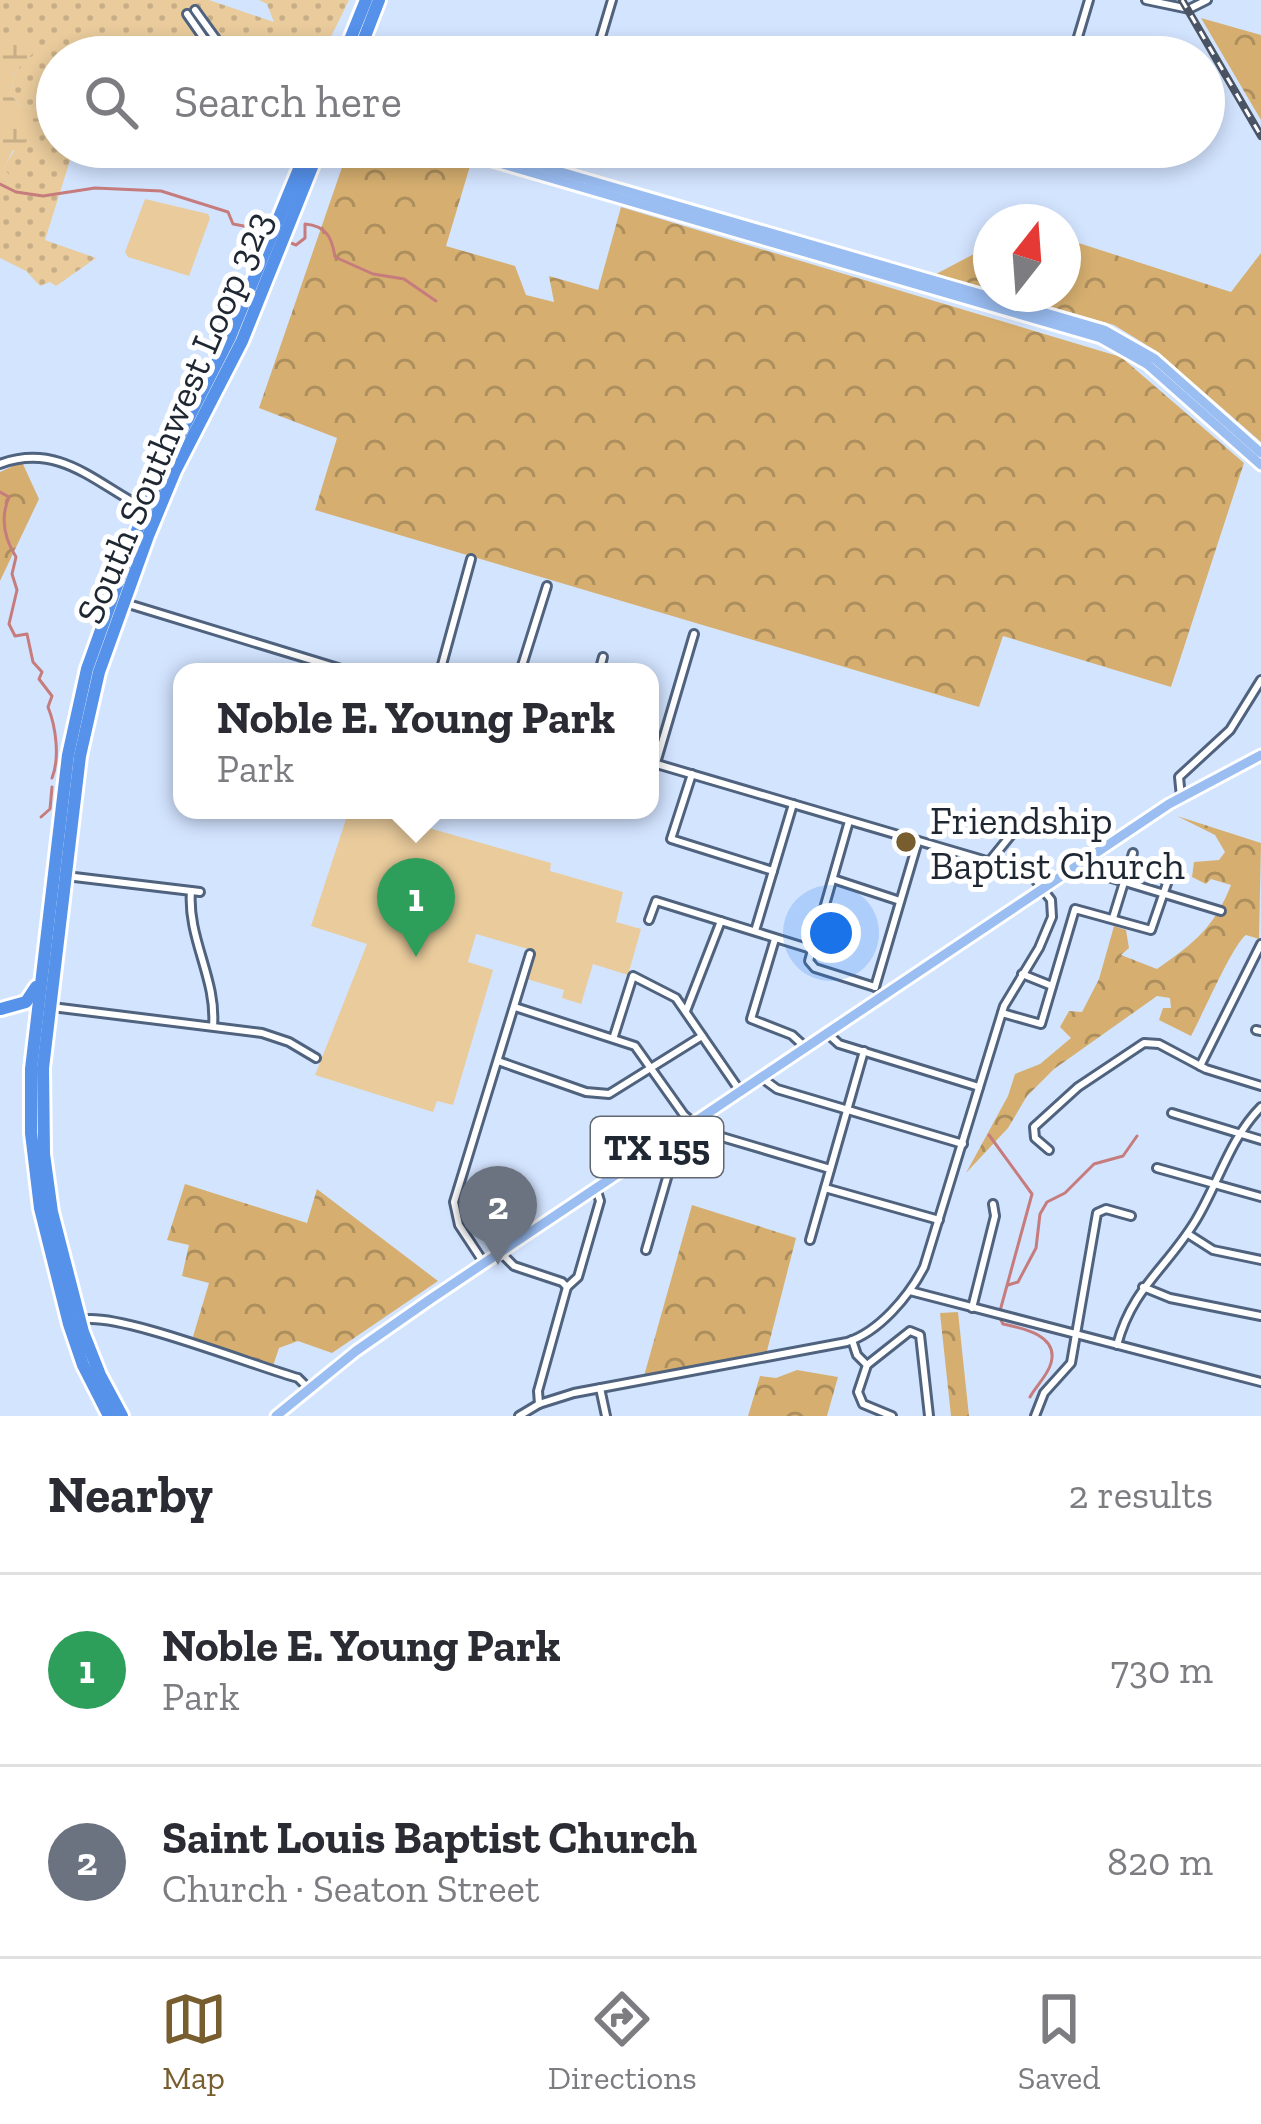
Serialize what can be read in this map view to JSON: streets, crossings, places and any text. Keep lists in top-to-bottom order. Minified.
{"streets":{"highway":["South Southwest Loop 323"],"main road":["TX 155"]},"places":["Friendship Baptist Church"],"north":"top","page":{"search":"Search here","popup":["Noble E. Young Park","Park"],"pins":["1","2"],"heading":["Nearby","2 results"],"list":[{"mark":"1","name":"Noble E. Young Park","note":"Park","value":"730 m"},{"mark":"2","name":"Saint Louis Baptist Church","note":"Church · Seaton Street","value":"820 m"}],"nav":["Map","Directions","Saved"]}}
